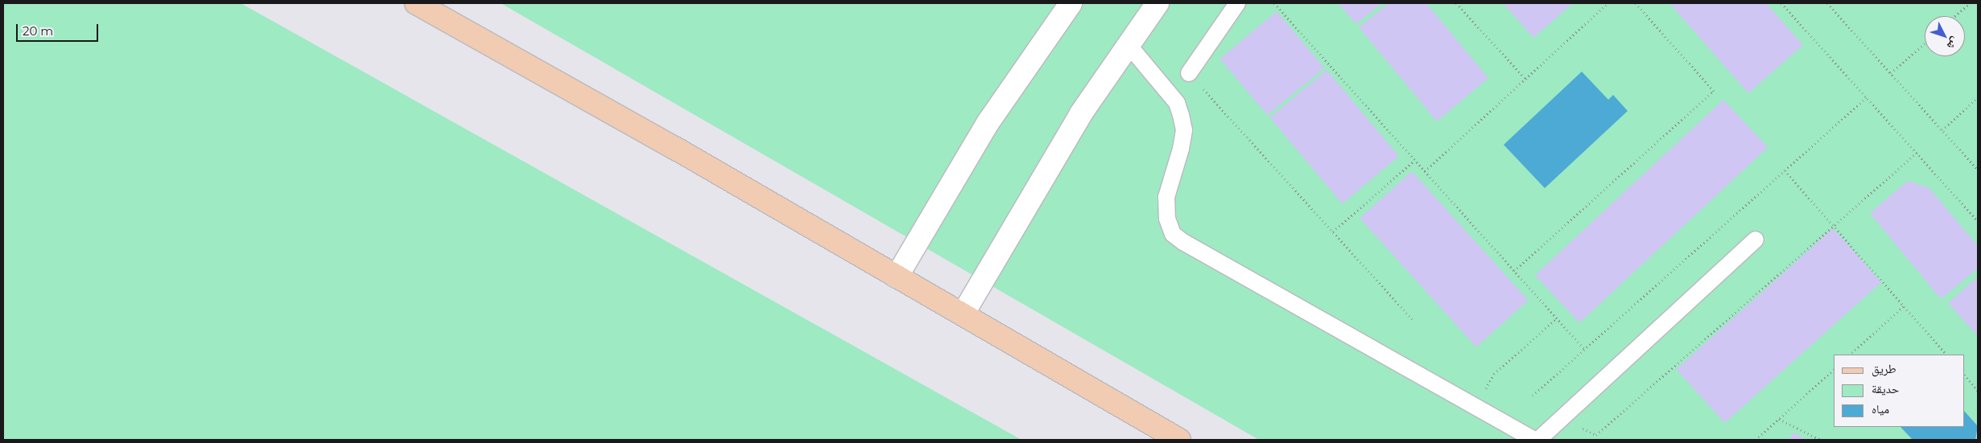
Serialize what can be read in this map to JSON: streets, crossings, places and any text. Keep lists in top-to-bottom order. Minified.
{"legend":["طريق","حديقة","مياه"],"scale_bar":"20 m","north":"bottom right"}
